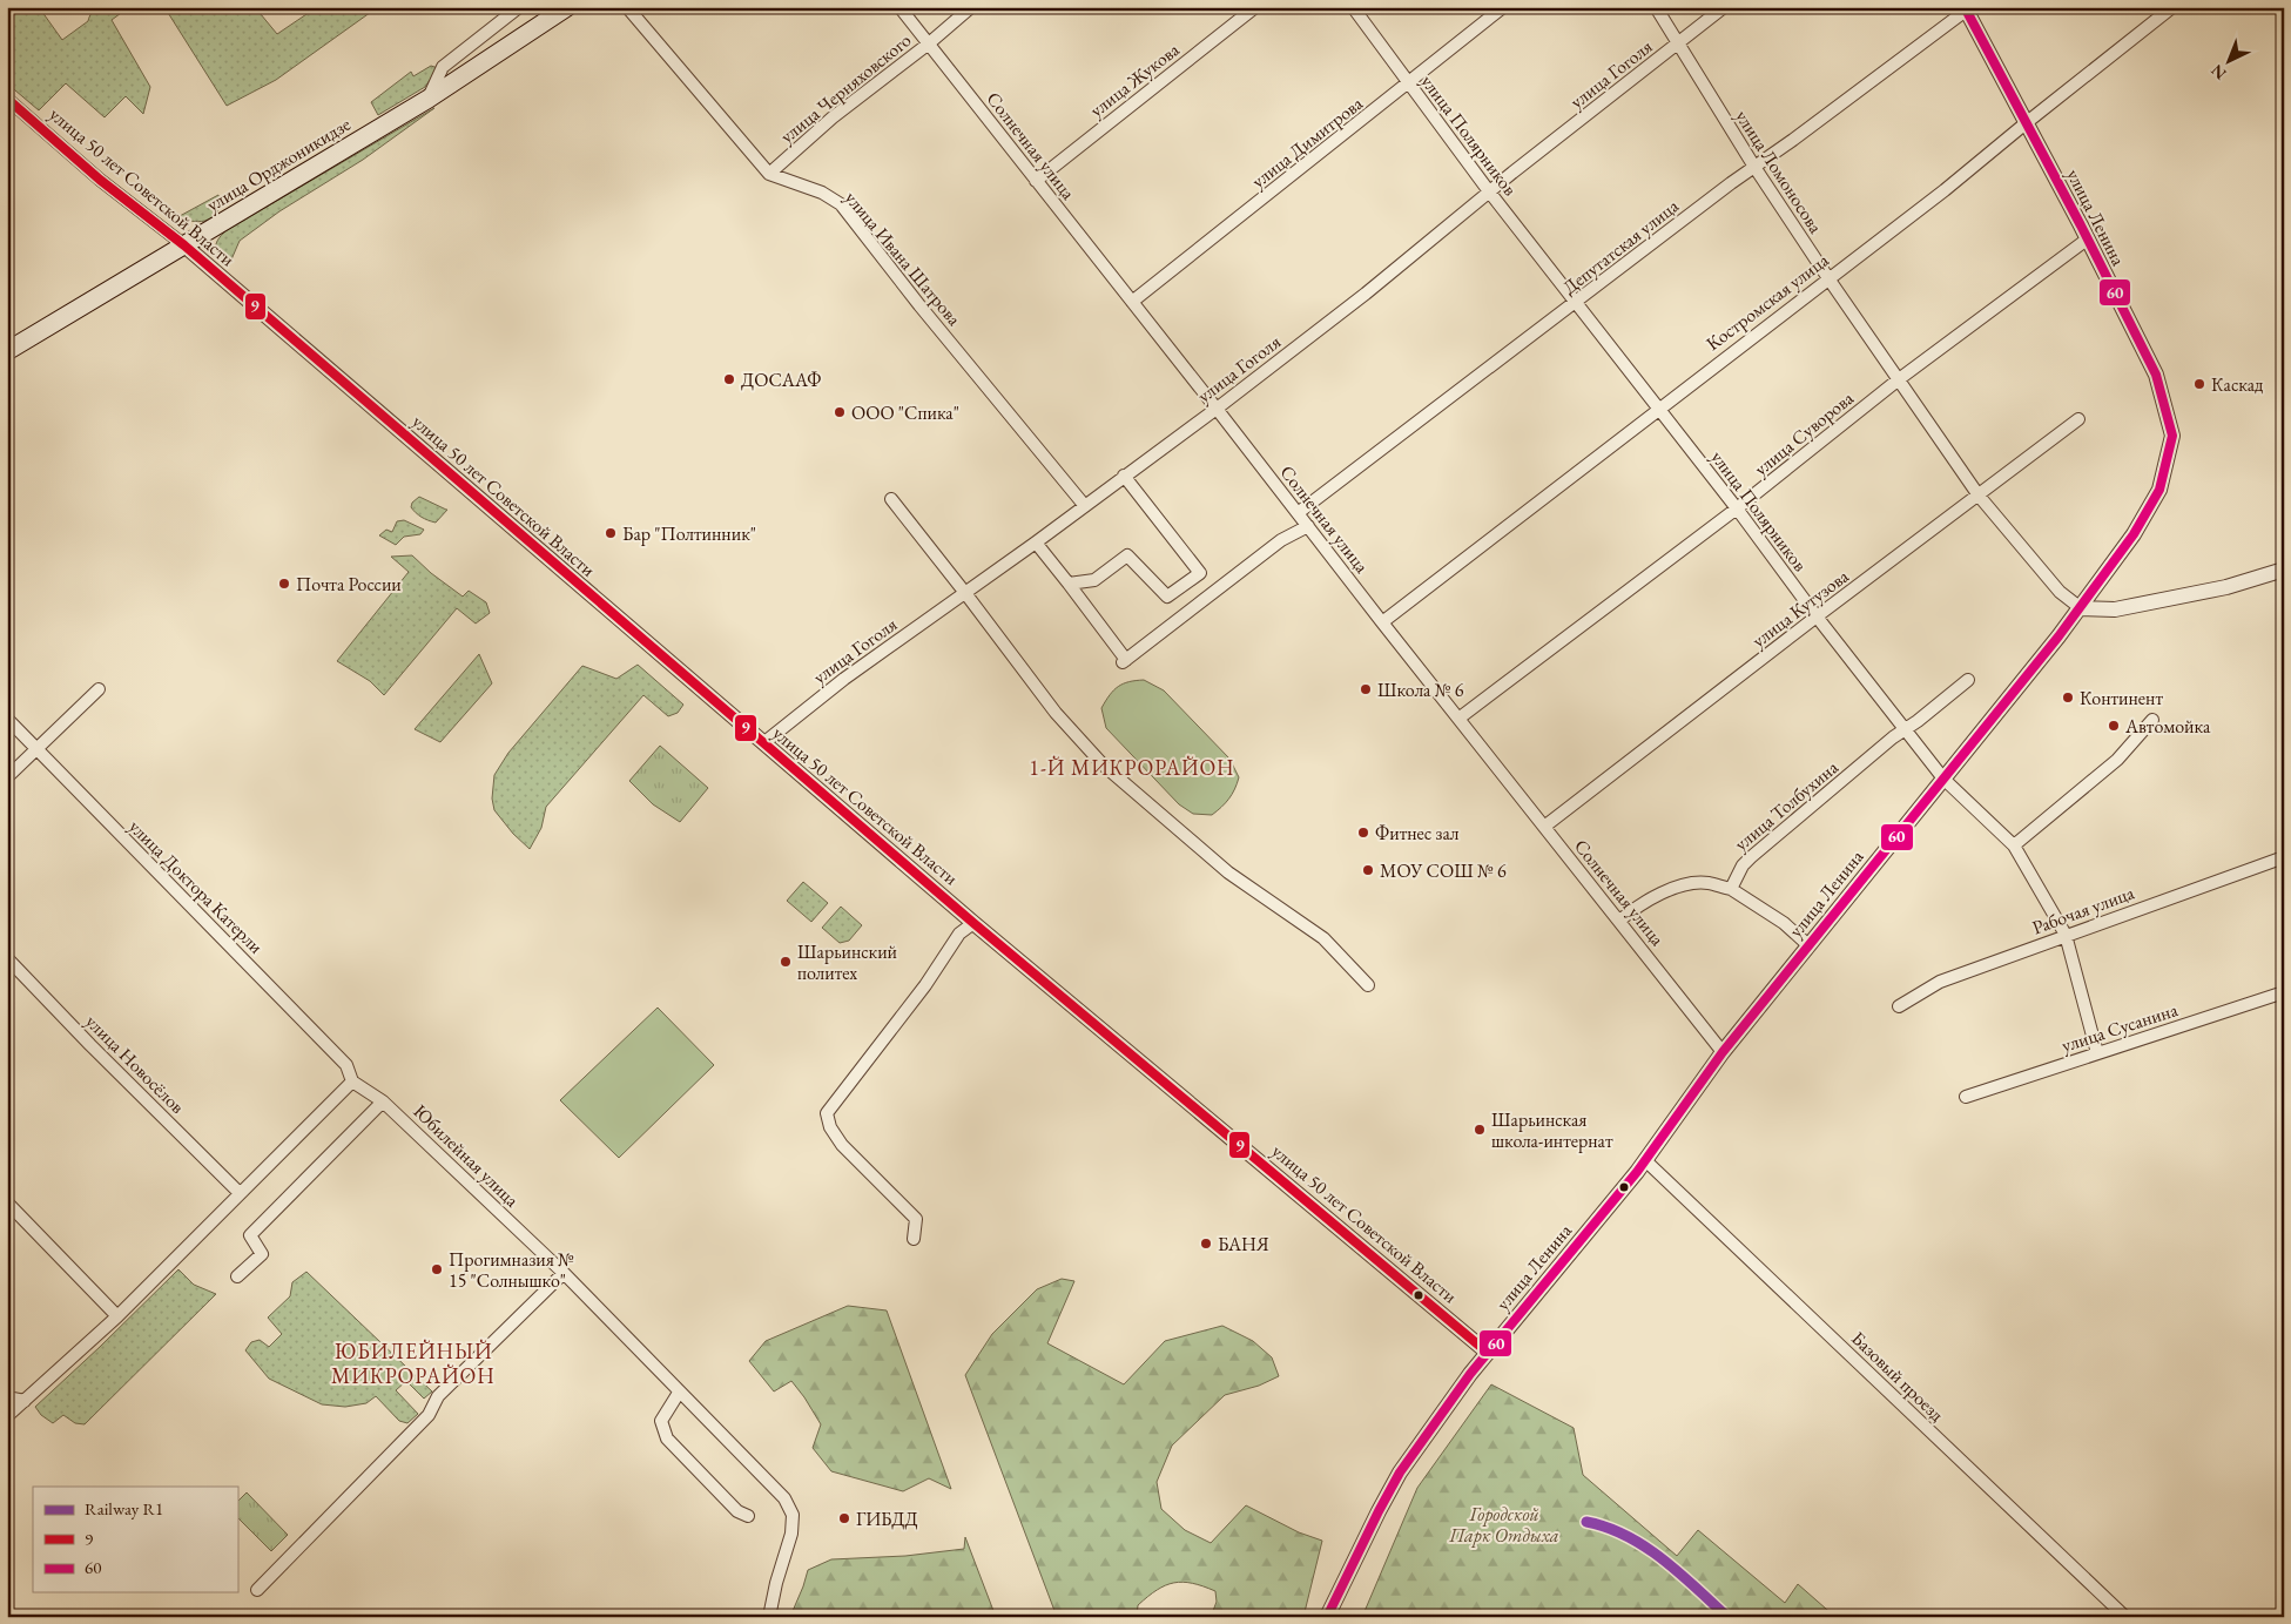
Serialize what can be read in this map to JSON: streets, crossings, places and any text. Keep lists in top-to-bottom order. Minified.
{"streets":{"main road":["улица Орджоникидзе"],"street":["улица Гоголя","улица Жукова","улица Черняховского","улица Полярников","улица Димитрова","Солнечная улица","улица Ломоносова","улица 50 лет Советской Власти","улица Ленина","Депутатская улица","улица Ивана Шатрова","Костромская улица","улица Суворова","улица Кутузова","улица Толбухина","улица Доктора Катерли","Рабочая улица","улица Сусанина","улица Новосёлов","Юбилейная улица","Базовый проезд"]},"crossings":[["улица Гоголя","улица Полярников"],["улица Гоголя","Солнечная улица"],["улица Гоголя","улица Ломоносова"],["улица Гоголя","улица 50 лет Советской Власти"],["улица Гоголя","улица Ивана Шатрова"],["улица Жукова","Солнечная улица"],["улица Черняховского","Солнечная улица"],["улица Черняховского","улица Ивана Шатрова"],["улица Полярников","улица Димитрова"],["улица Полярников","улица Ленина"],["улица Полярников","Депутатская улица"],["улица Полярников","Костромская улица"],["улица Полярников","улица Суворова"],["улица Полярников","улица Кутузова"],["улица Полярников","улица Толбухина"],["улица Полярников","Рабочая улица"],["улица Полярников","улица Сусанина"],["улица Димитрова","Солнечная улица"],["Солнечная улица","улица Ленина"],["Солнечная улица","Депутатская улица"],["Солнечная улица","Костромская улица"],["Солнечная улица","улица Суворова"],["Солнечная улица","улица Кутузова"],["улица Орджоникидзе","улица 50 лет Советской Власти"],["улица Ломоносова","улица Ленина"],["улица Ломоносова","Депутатская улица"],["улица Ломоносова","Костромская улица"],["улица Ломоносова","улица Суворова"],["улица Ломоносова","улица Кутузова"],["улица 50 лет Советской Власти","улица Ленина"],["улица Ленина","Депутатская улица"],["улица Ленина","Костромская улица"],["улица Ленина","улица Суворова"],["улица Ленина","Базовый проезд"],["улица Доктора Катерли","Юбилейная улица"]],"districts":["1-Й МИКРОРАЙОН","ЮБИЛЕЙНЫЙ МИКРОРАЙОН"],"parks":["Городской Парк Отдыха"],"places":["ДОСААФ","Каскад","ООО \"Спика\"","Бар \"Полтинник\"","Почта России","Школа № 6","Континент","Автомойка","Фитнес зал","МОУ СОШ № 6","Шарьинский политех","Шарьинская школа-интернат","БАНЯ","Прогимназия № 15 \"Солнышко\"","ГИБДД"],"lines":["transit line 60","transit line 9","rail line R1"],"legend":["Railway R1","9","60"],"north":"bottom left"}
